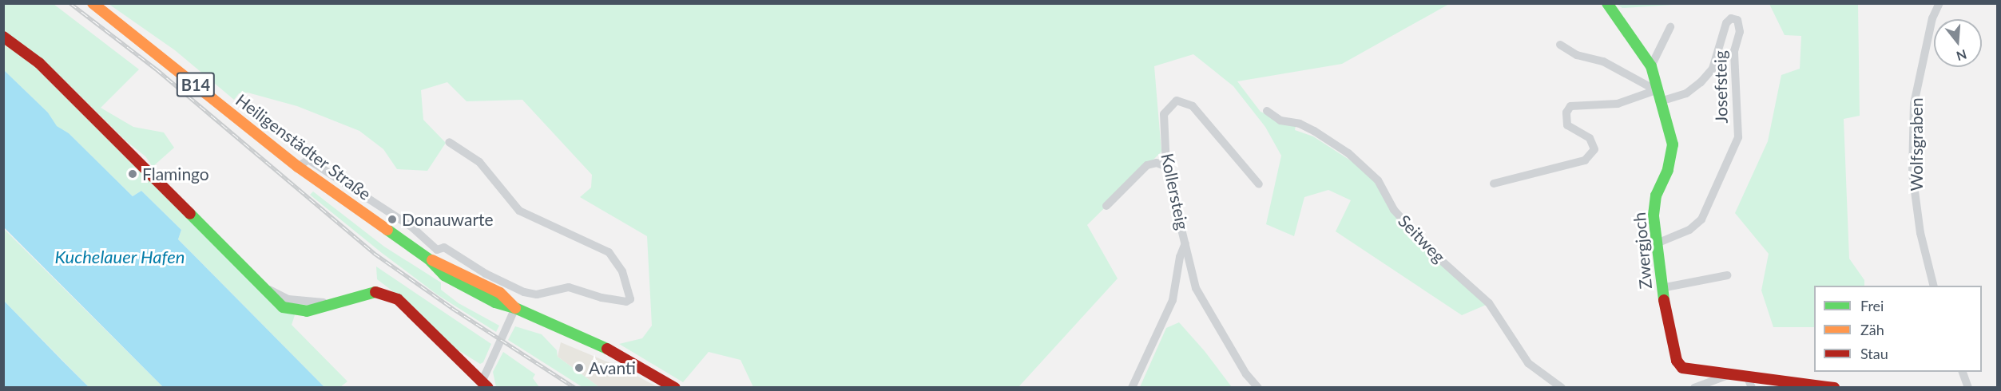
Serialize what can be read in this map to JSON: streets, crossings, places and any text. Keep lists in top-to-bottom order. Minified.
{"streets":{"street":["B14","Josefsteig","Wolfsgraben","Heiligenstädter Straße","Kollersteig","Seitweg","Zwergjoch"]},"crossings":[["Josefsteig","Zwergjoch"]],"water":["Kuchelauer Hafen"],"places":["Flamingo","Donauwarte","Avanti"],"legend":["Frei","Zäh","Stau"],"north":"bottom"}
